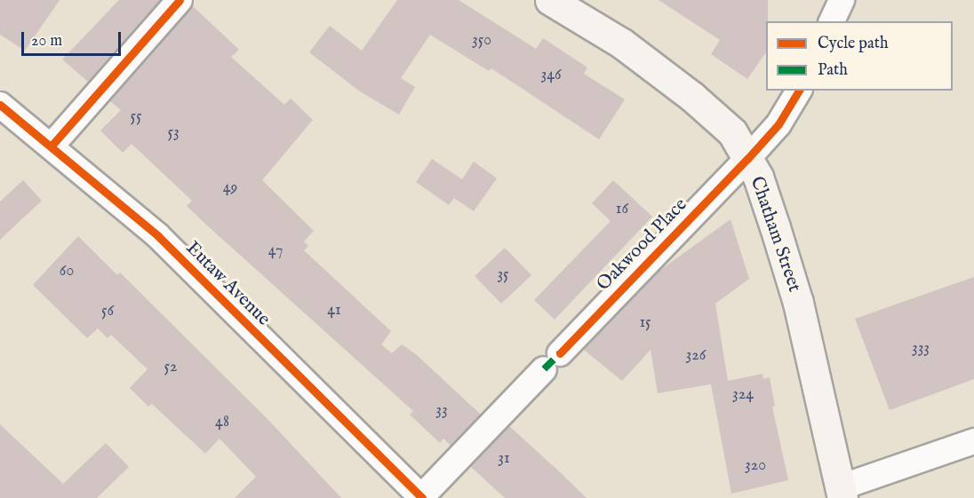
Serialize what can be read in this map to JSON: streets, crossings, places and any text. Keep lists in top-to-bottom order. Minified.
{"streets":{"main road":["Chatham Street"],"street":["Oakwood Place","Eutaw Avenue"]},"crossings":[["Chatham Street","Oakwood Place"],["Oakwood Place","Eutaw Avenue"]],"house_numbers":["350","346","55","53","49","16","47","60","35","41","56","15","333","326","52","324","33","48","31","320"],"legend":["Cycle path","Path"],"scale_bar":"20 m"}
